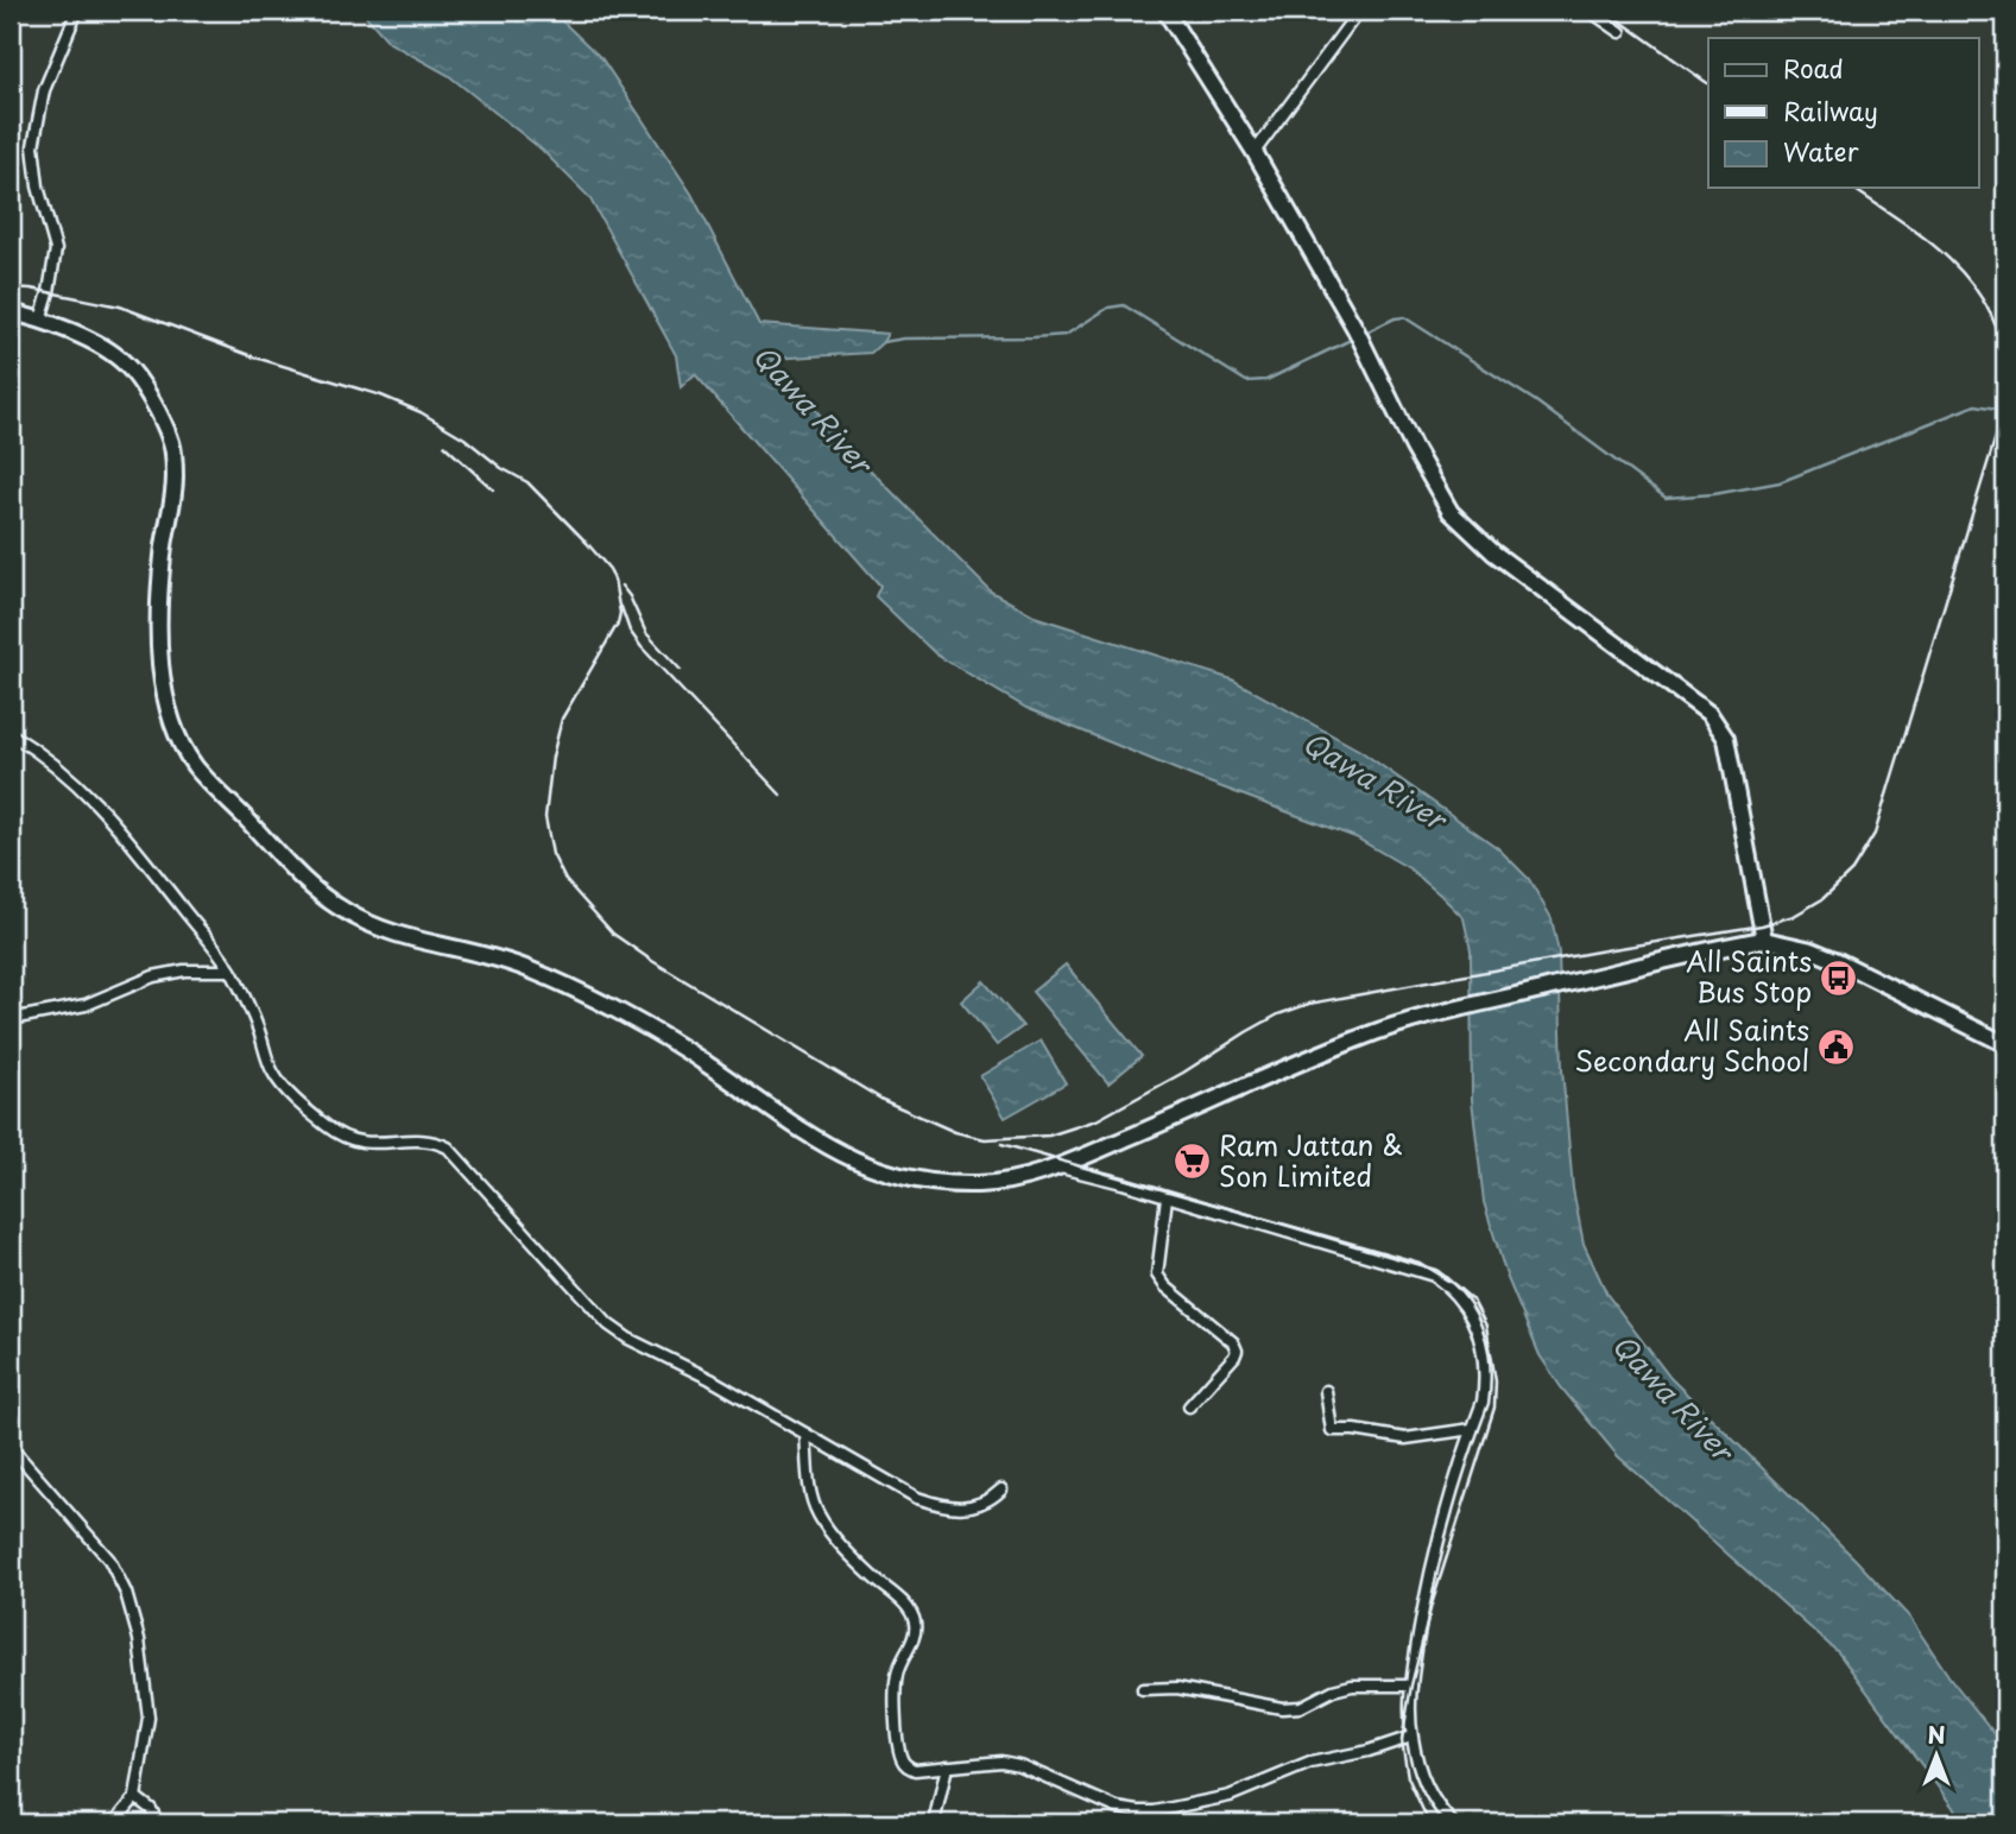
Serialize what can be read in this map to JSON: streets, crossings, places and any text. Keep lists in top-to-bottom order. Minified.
{"water":["Qawa River"],"places":{"bus stop":["All Saints Bus Stop"],"public building":["All Saints Secondary School"],"supermarket":["Ram Jattan & Son Limited"]},"legend":["Road","Railway","Water"],"north":"top"}
